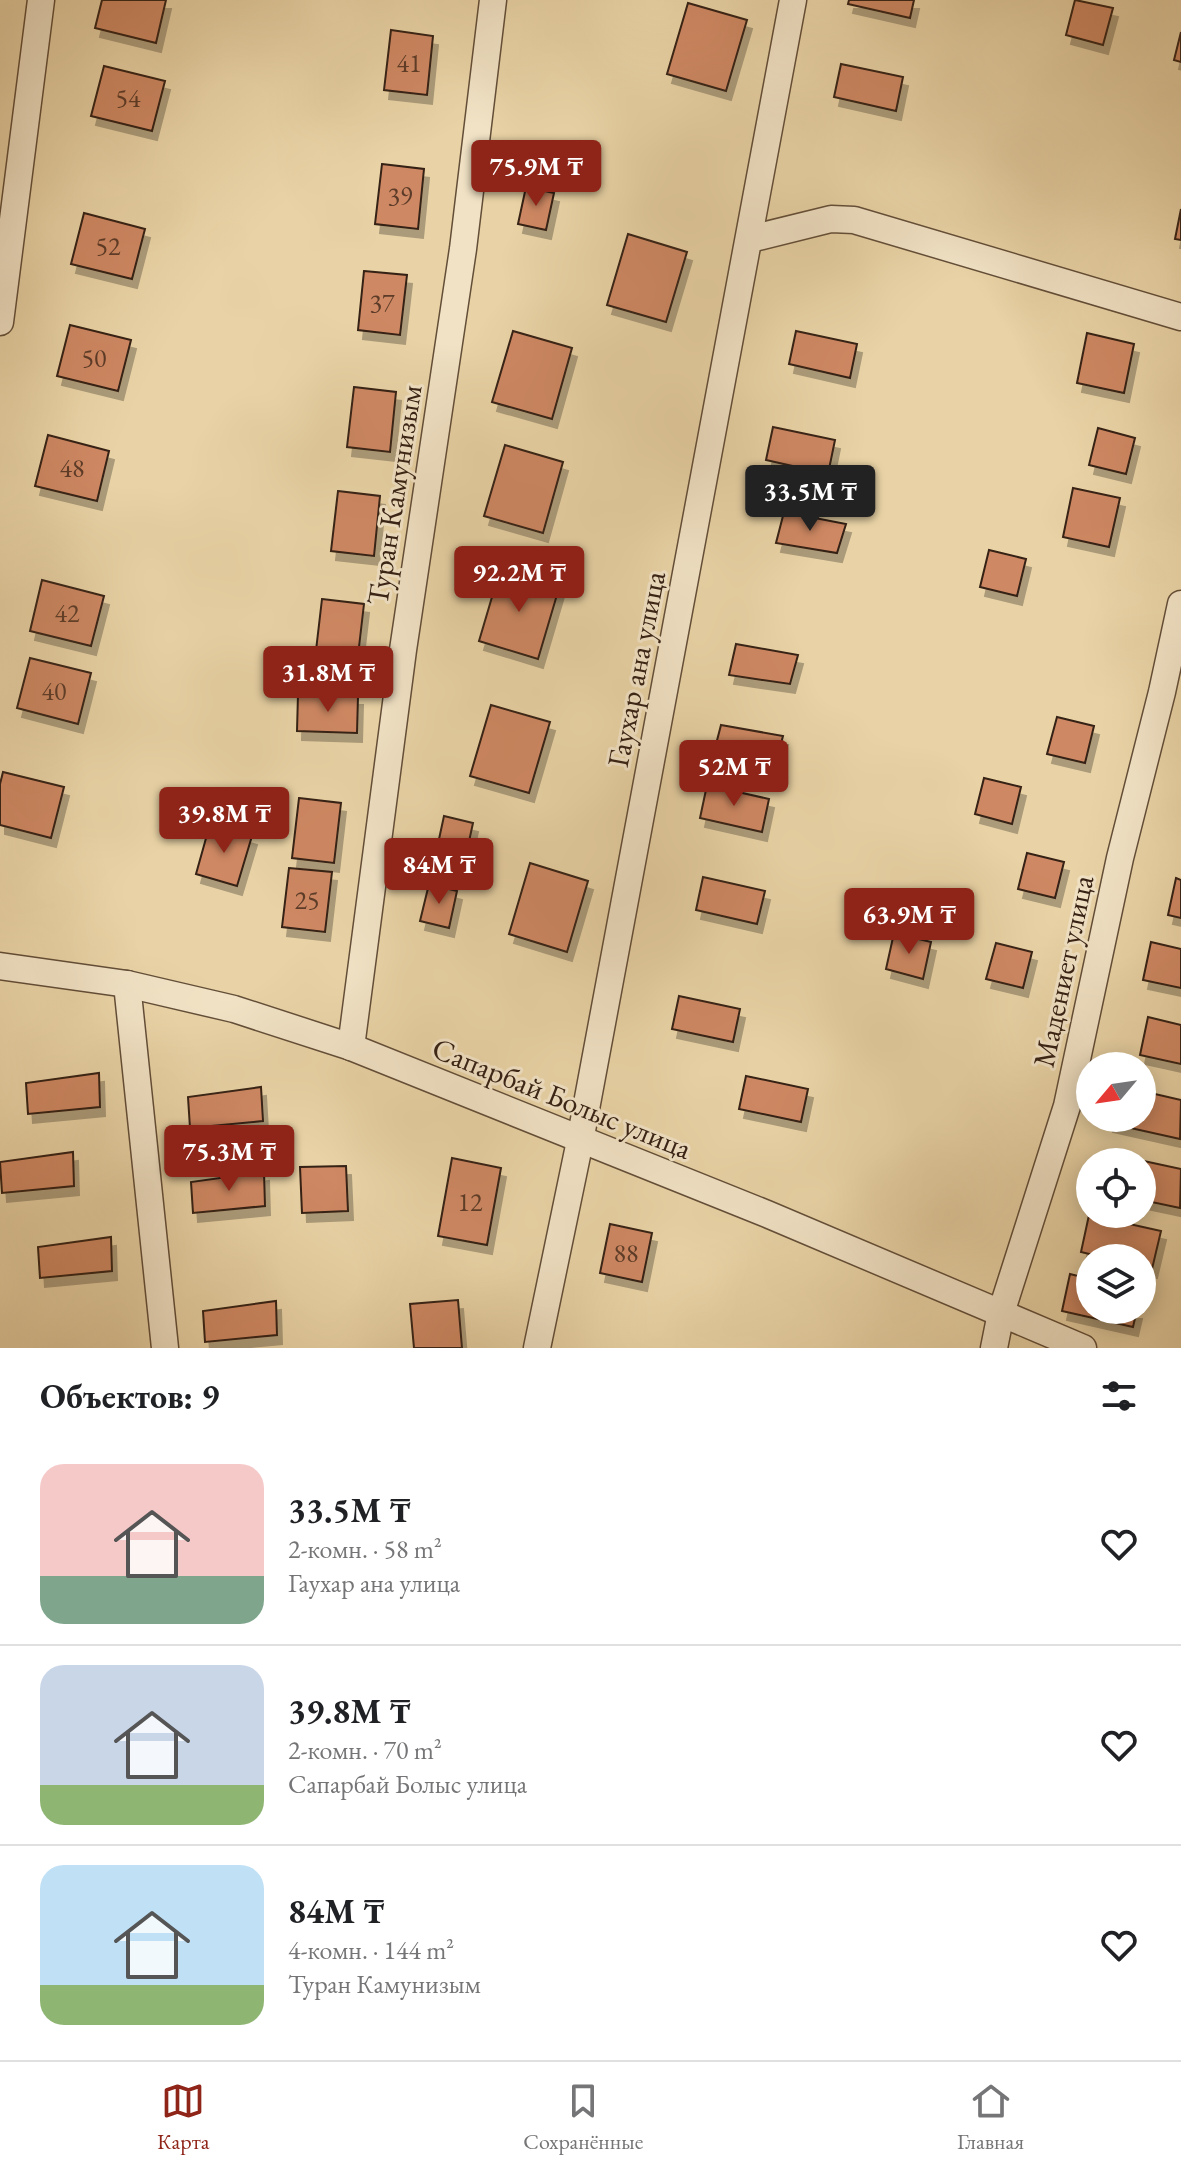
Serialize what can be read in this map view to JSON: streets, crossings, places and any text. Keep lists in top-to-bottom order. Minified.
{"streets":{"street":["Туран Камунизым","Гаухар ана улица","Мадениет улица","Сапарбай Болыс улица"]},"crossings":[["Туран Камунизым","Сапарбай Болыс улица"],["Гаухар ана улица","Сапарбай Болыс улица"],["Мадениет улица","Сапарбай Болыс улица"]],"house_numbers":["41","54","39","52","37","50","48","42","40","25","12","88"],"north":"bottom left","page":{"price":["75.9M ₸","33.5M ₸","92.2M ₸","31.8M ₸","52M ₸","39.8M ₸","84M ₸","63.9M ₸","75.3M ₸"],"heading":"Объектов: 9","list":[{"name":"33.5M ₸","note":"2-комн. · 58 m² · Гаухар ана улица"},{"name":"39.8M ₸","note":"2-комн. · 70 m² · Сапарбай Болыс улица"},{"name":"84M ₸","note":"4-комн. · 144 m² · Туран Камунизым"}],"tabs":["Карта","Сохранённые","Главная"]}}
